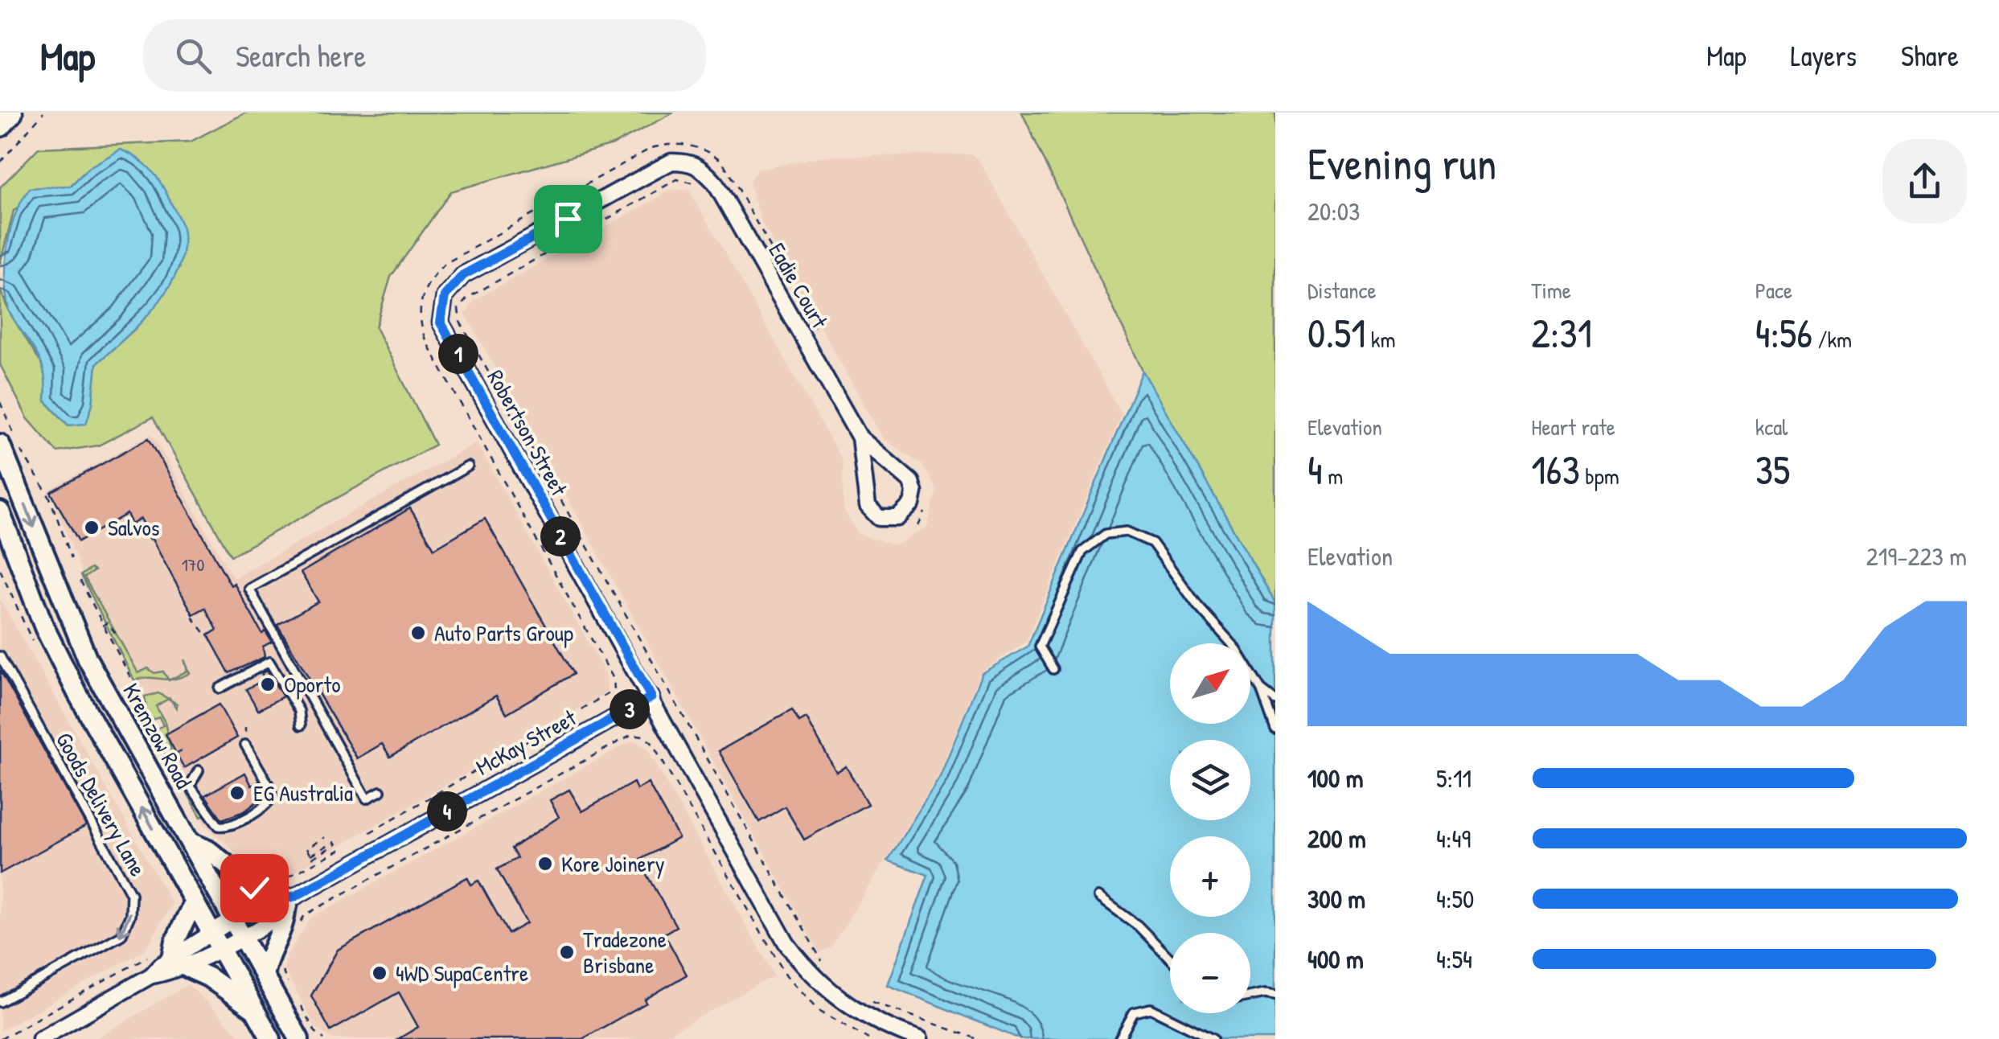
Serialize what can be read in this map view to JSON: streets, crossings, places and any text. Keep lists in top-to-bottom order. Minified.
{"streets":{"street":["Eadie Court","Robertson Street","Kremzow Road","McKay Street"],"lane":["Goods Delivery Lane"]},"crossings":[["Eadie Court","Robertson Street"],["Robertson Street","McKay Street"],["Kremzow Road","McKay Street"]],"places":["Salvos","Auto Parts Group","Oporto","EG Australia","Kore Joinery","Tradezone Brisbane","4WD SupaCentre"],"house_numbers":["170"],"north":"top right","page":{"header":"Map","search":"Search here","nav":["Map","Layers","Share"],"heading":["Evening run","20:03"],"stats":[["Distance","0.51 km"],["Time","2:31"],["Pace","4:56 /km"],["Elevation","4 m"],["Heart rate","163 bpm"],["kcal","35"]],"pins":["1","2","3","4"],"chart":["Elevation","219–223 m"],"map_buttons":["+","−"],"list":[{"name":"100 m","note":"5:11"},{"name":"200 m","note":"4:49"},{"name":"300 m","note":"4:50"},{"name":"400 m","note":"4:54"}]}}
